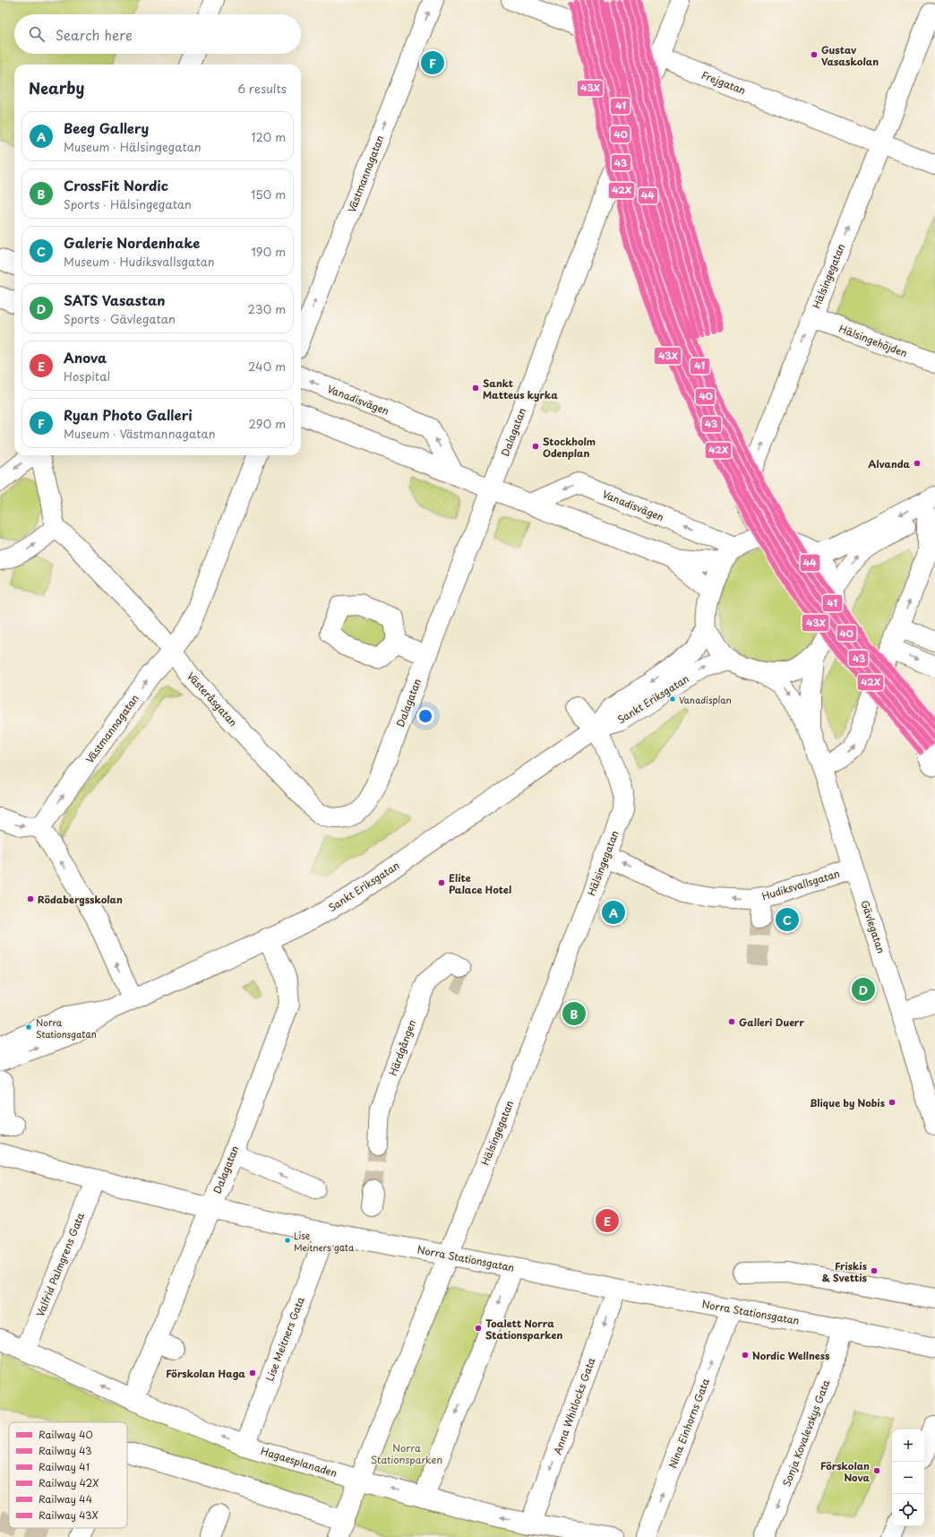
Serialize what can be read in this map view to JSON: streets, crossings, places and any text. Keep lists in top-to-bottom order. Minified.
{"streets":{"street":["Frejgatan","Västmannagatan","Hälsingegatan","Hälsingehöjden","Vanadisvägen","Dalagatan","Västeråsgatan","Sankt Eriksgatan","Hudiksvallsgatan","Gävlegatan","Härdgången","Norra Stationsgatan","Valfrid Palmgrens Gata","Lise Meitners Gata","Anna Whitlocks Gata","Nina Einhorns Gata","Sonja Kovalevskys Gata","Hagaesplanaden"]},"crossings":[["Frejgatan","Hälsingegatan"],["Frejgatan","Dalagatan"],["Västmannagatan","Västeråsgatan"],["Hälsingegatan","Hälsingehöjden"],["Hälsingegatan","Sankt Eriksgatan"],["Hälsingegatan","Hudiksvallsgatan"],["Hälsingegatan","Norra Stationsgatan"],["Hälsingegatan","Hagaesplanaden"],["Dalagatan","Västeråsgatan"],["Dalagatan","Sankt Eriksgatan"],["Dalagatan","Norra Stationsgatan"],["Dalagatan","Hagaesplanaden"],["Hudiksvallsgatan","Gävlegatan"],["Norra Stationsgatan","Valfrid Palmgrens Gata"],["Norra Stationsgatan","Lise Meitners Gata"],["Norra Stationsgatan","Anna Whitlocks Gata"],["Norra Stationsgatan","Nina Einhorns Gata"],["Norra Stationsgatan","Sonja Kovalevskys Gata"],["Valfrid Palmgrens Gata","Hagaesplanaden"],["Lise Meitners Gata","Hagaesplanaden"],["Anna Whitlocks Gata","Hagaesplanaden"]],"one_way":["Västmannagatan","Hudiksvallsgatan","Nina Einhorns Gata","Sonja Kovalevskys Gata","Hagaesplanaden"],"parks":["Norra Stationsparken"],"places":["Gustav Vasaskolan","Sankt Matteus kyrka","Stockholm Odenplan","Alvanda","Vanadisplan","Elite Palace Hotel","Rödabergsskolan","Galleri Duerr","Norra Stationsgatan","Blique by Nobis","Lise Meitners gata","Friskis & Svettis","Toalett Norra Stationsparken","Nordic Wellness","Förskolan Haga","Förskolan Nova"],"lines":["rail line 40","rail line 41","rail line 44","rail line 43","rail line 42X","rail line 43X"],"legend":["Railway 40","Railway 43","Railway 41","Railway 42X","Railway 44","Railway 43X"],"page":{"search":"Search here","pins":["F","A","C","D","B","E"],"heading":["Nearby","6 results"],"list":[{"mark":"A","name":"Beeg Gallery","note":"Museum · Hälsingegatan","value":"120 m"},{"mark":"B","name":"CrossFit Nordic","note":"Sports · Hälsingegatan","value":"150 m"},{"mark":"C","name":"Galerie Nordenhake","note":"Museum · Hudiksvallsgatan","value":"190 m"},{"mark":"D","name":"SATS Vasastan","note":"Sports · Gävlegatan","value":"230 m"},{"mark":"E","name":"Anova","note":"Hospital","value":"240 m"},{"mark":"F","name":"Ryan Photo Galleri","note":"Museum · Västmannagatan","value":"290 m"}],"map_buttons":["+","−"]}}
